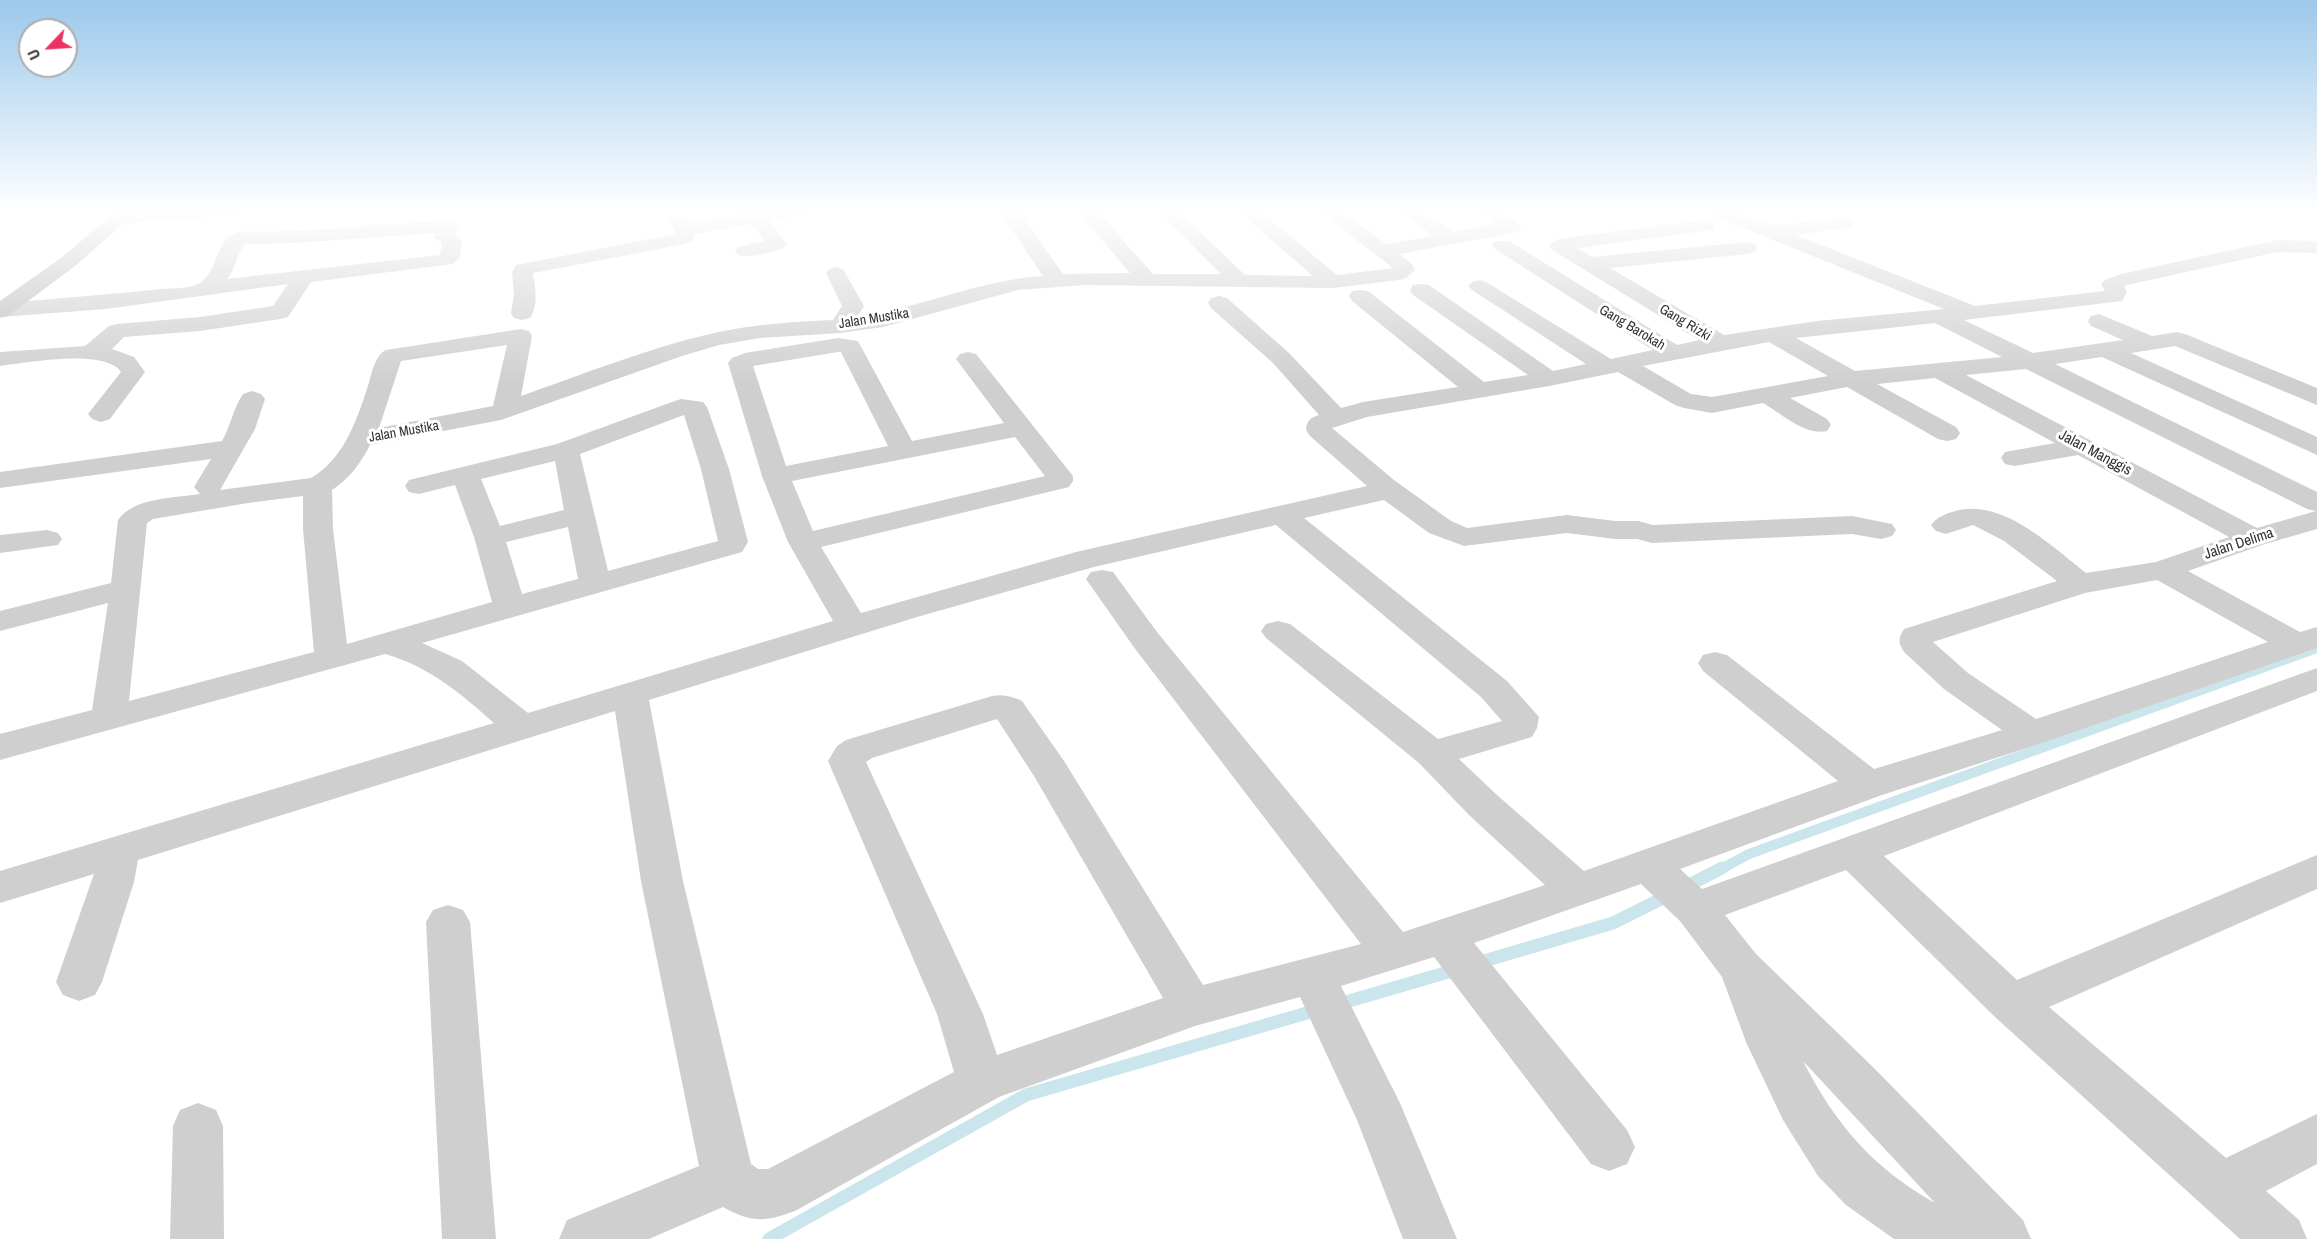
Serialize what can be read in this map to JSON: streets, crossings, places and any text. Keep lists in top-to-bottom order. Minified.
{"streets":{"street":["Jalan Mustika","Gang Rizki","Gang Barokah","Jalan Manggis","Jalan Delima"]},"crossings":[["Jalan Manggis","Jalan Delima"]],"north":"bottom left"}
